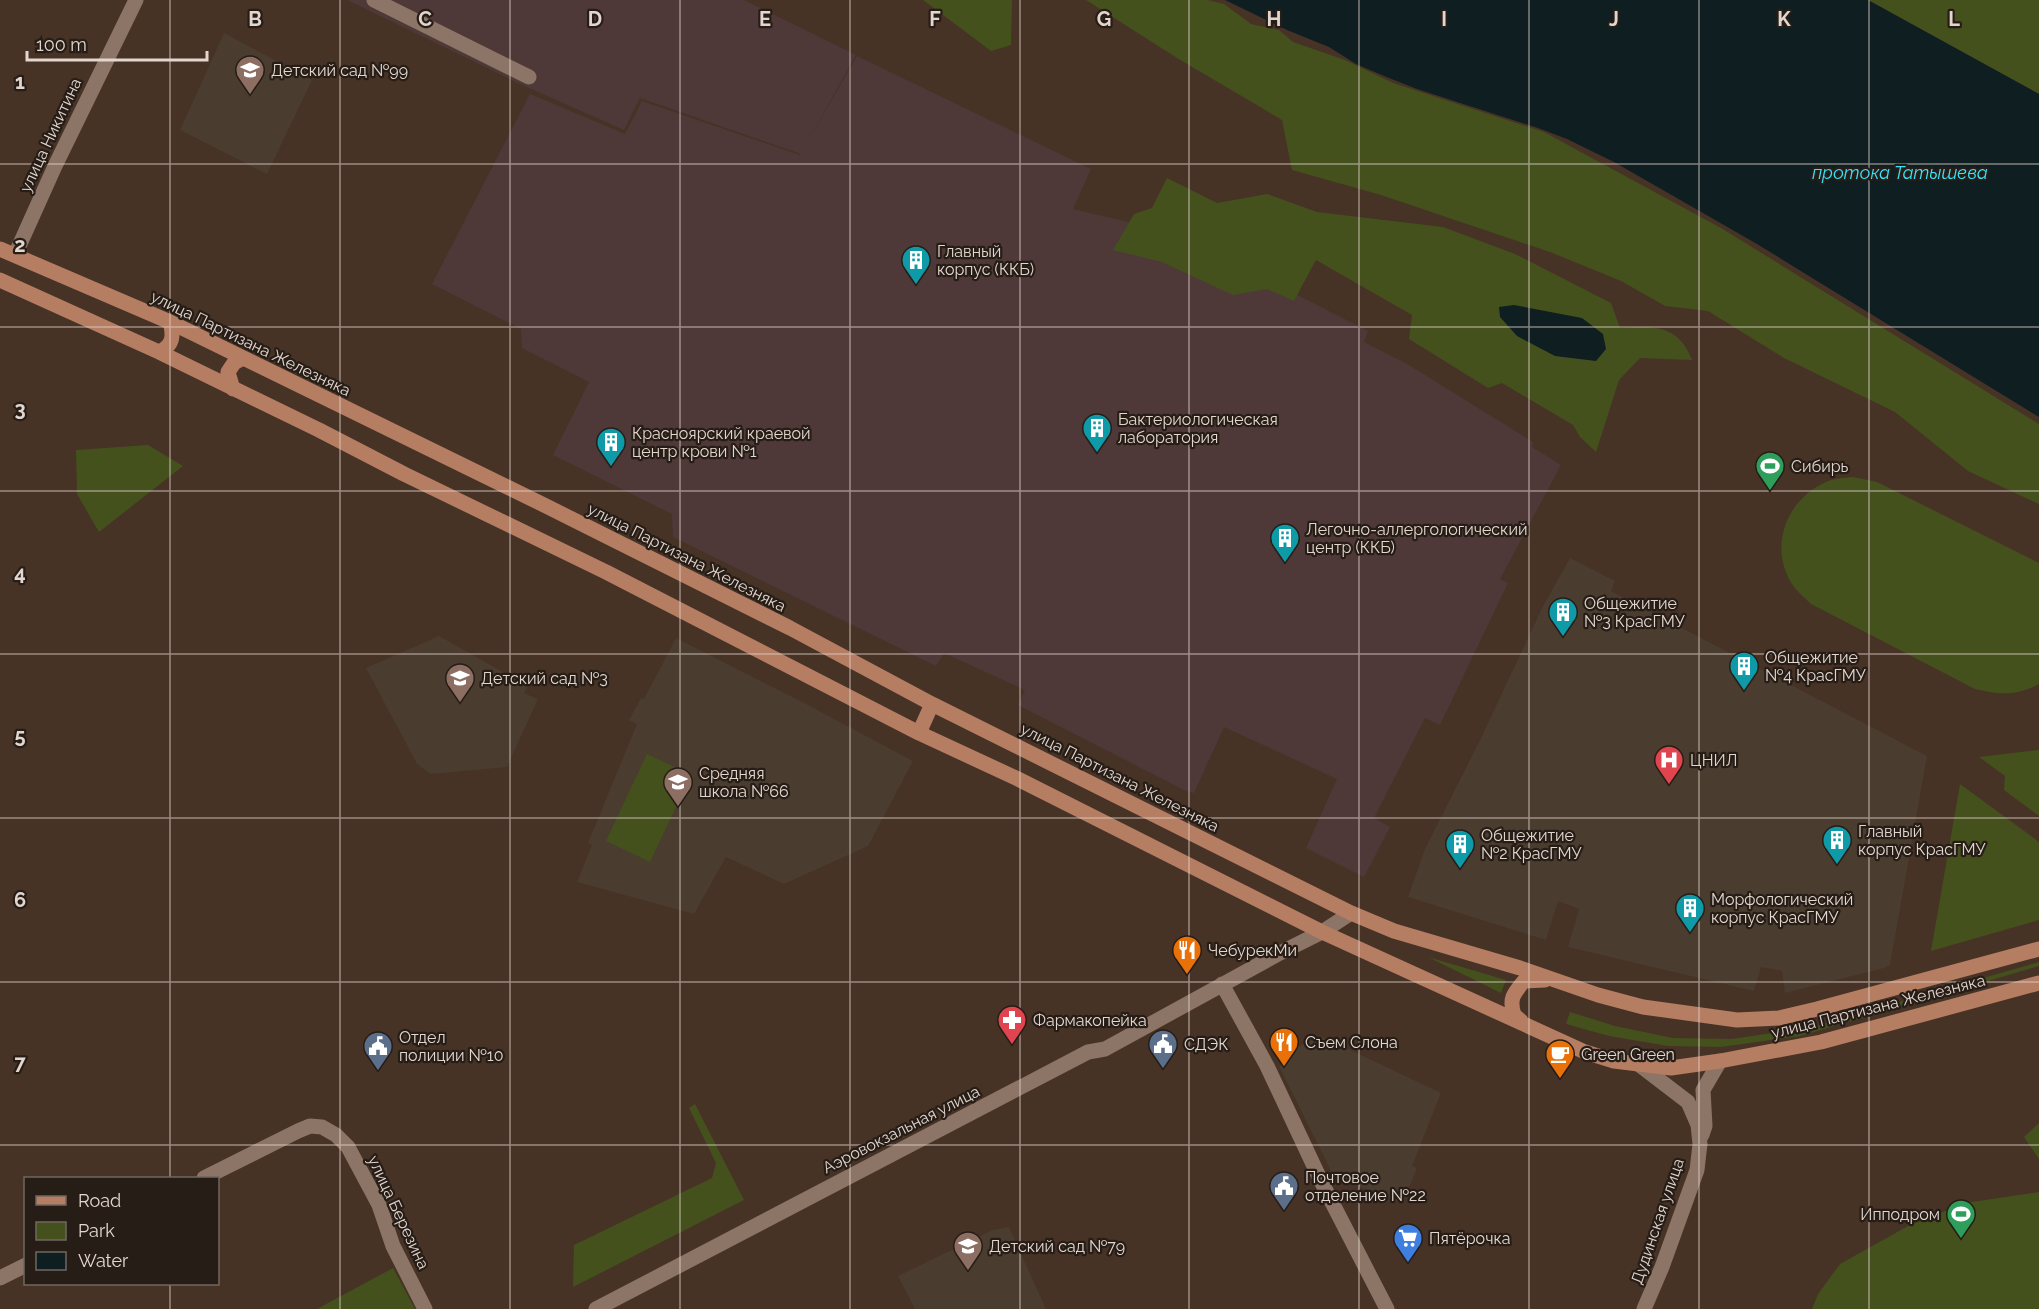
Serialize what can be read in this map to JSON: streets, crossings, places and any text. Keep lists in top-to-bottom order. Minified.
{"streets":{"main road":["улица Партизана Железняка"],"street":["улица Никитина","Аэровокзальная улица","улица Березина","Дудинская улица"]},"crossings":[["улица Никитина","улица Партизана Железняка"],["улица Партизана Железняка","Аэровокзальная улица"],["улица Партизана Железняка","Дудинская улица"]],"water":["протока Татышева"],"places":{"school or university":["Детский сад №99","Детский сад №3","Средняя школа №66","Детский сад №79"],"building":["Главный корпус (ККБ)","Бактериологическая лаборатория","Красноярский краевой центр крови №1","Легочно-аллергологический центр (ККБ)","Общежитие №3 КрасГМУ","Общежитие №4 КрасГМУ","Главный корпус КрасГМУ","Общежитие №2 КрасГМУ","Морфологический корпус КрасГМУ"],"sports":["Сибирь","Ипподром"],"hospital":["ЦНИЛ"],"restaurant":["ЧебурекМи","Съем Слона"],"pharmacy":["Фармакопейка"],"public building":["СДЭК","Отдел полиции №10","Почтовое отделение №22"],"cafe":["Green Green"],"supermarket":["Пятёрочка"]},"legend":["Road","Park","Water"],"scale_bar":"100 m","grid":{"columns":["B","C","D","E","F","G","H","I","J","K","L"],"rows":["1","2","3","4","5","6","7"]}}
